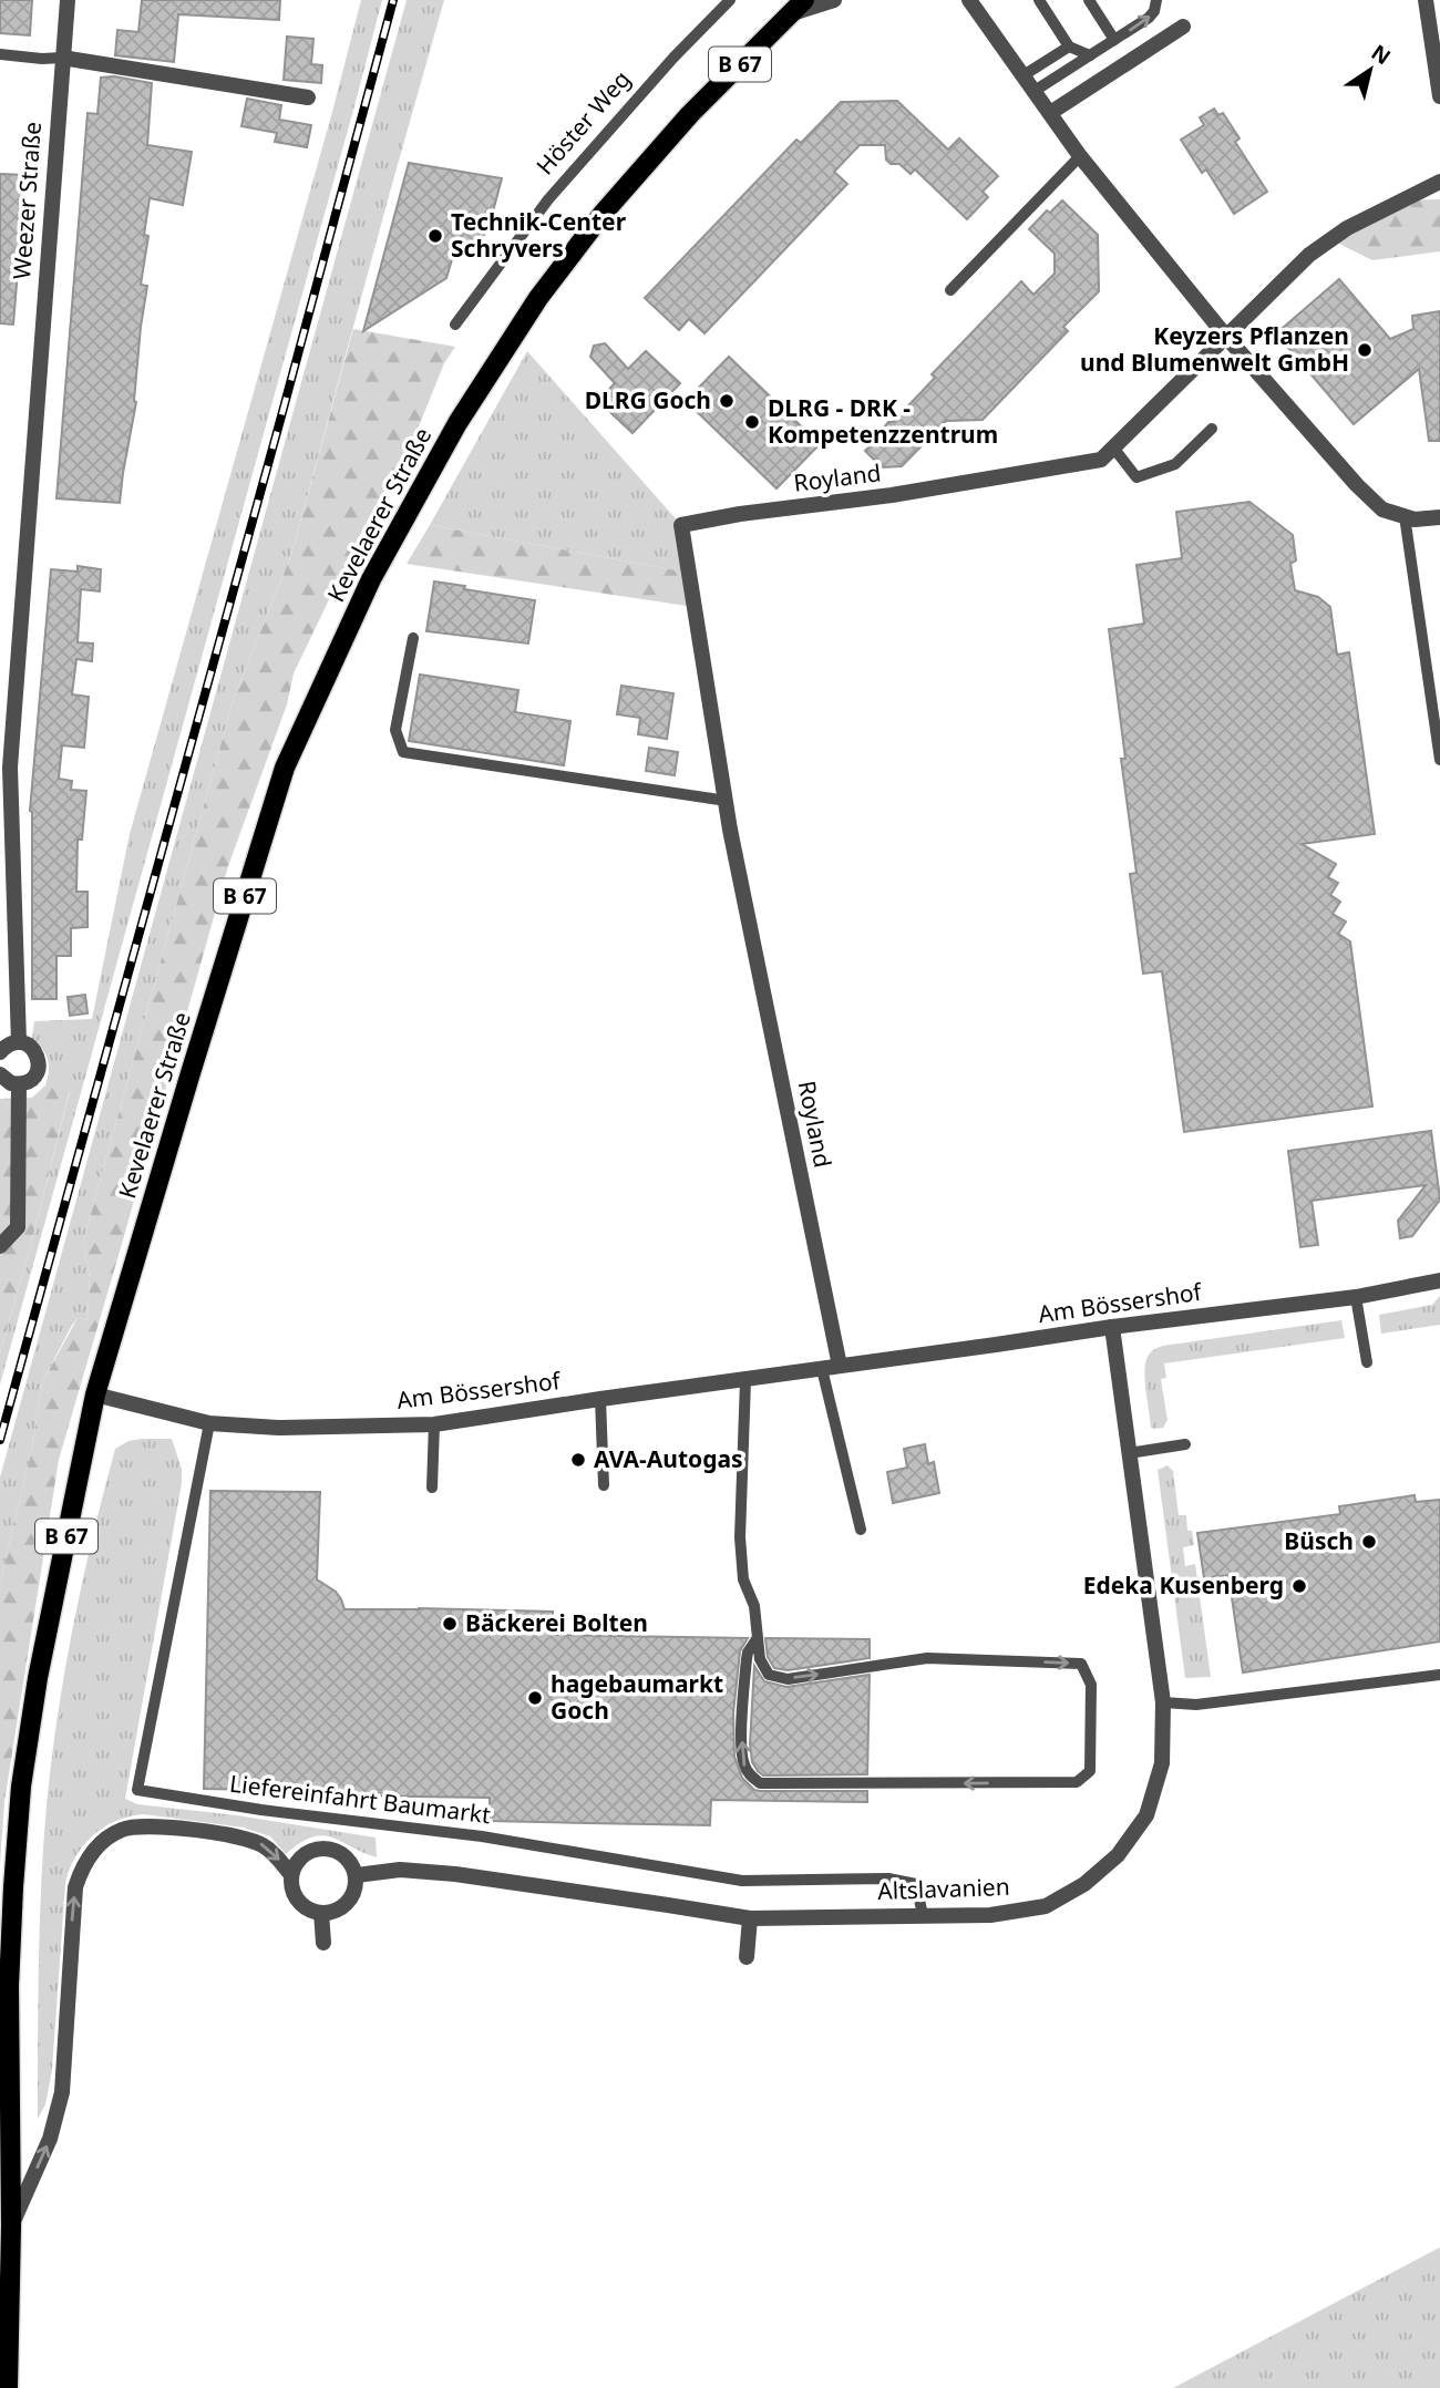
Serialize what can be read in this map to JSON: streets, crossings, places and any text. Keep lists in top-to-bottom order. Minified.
{"streets":{"main road":["B 67","Kevelaerer Straße"],"street":["Weezer Straße","Royland","Am Bössershof","Altslavanien"],"lane":["Höster Weg","Liefereinfahrt Baumarkt"]},"crossings":[["Royland","Am Bössershof"],["Kevelaerer Straße","Am Bössershof"],["Am Bössershof","Liefereinfahrt Baumarkt"],["Am Bössershof","Altslavanien"],["Liefereinfahrt Baumarkt","Altslavanien"]],"places":["Technik-Center Schryvers","Keyzers Pflanzen und Blumenwelt GmbH","DLRG Goch","DLRG - DRK - Kompetenzzentrum","AVA-Autogas","Büsch","Edeka Kusenberg","Bäckerei Bolten","hagebaumarkt Goch"],"north":"top right"}
